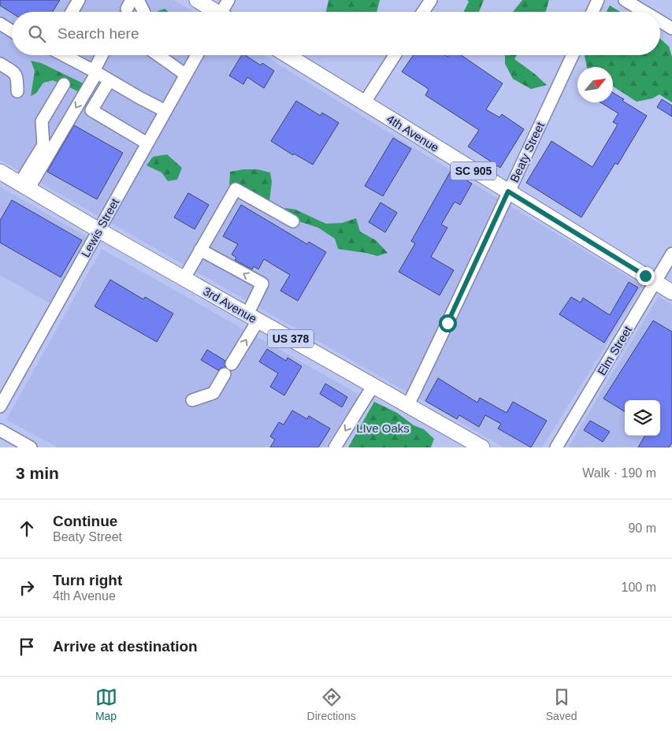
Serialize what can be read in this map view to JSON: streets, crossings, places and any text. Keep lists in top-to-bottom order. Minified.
{"streets":{"main road":["4th Avenue","SC 905","3rd Avenue","US 378"],"street":["Beaty Street","Lewis Street","Elm Street"]},"crossings":[["4th Avenue","Beaty Street"],["4th Avenue","Elm Street"],["Beaty Street","3rd Avenue"],["Lewis Street","3rd Avenue"]],"parks":["LIve Oaks"],"north":"top right","page":{"search":"Search here","heading":["3 min","Walk · 190 m"],"list":[["Continue","Beaty Street","90 m"],["Turn right","4th Avenue","100 m"],"Arrive at destination"],"nav":["Map","Directions","Saved"]}}
